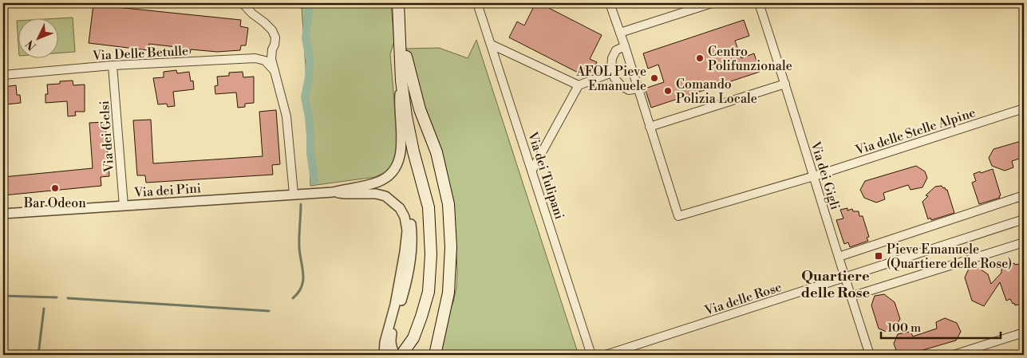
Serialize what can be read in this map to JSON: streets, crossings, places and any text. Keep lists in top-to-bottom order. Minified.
{"streets":{"street":["Via Delle Betulle","Via delle Stelle Alpine","Via dei Gelsi","Via dei Tulipani","Via dei Gigli","Via dei Pini","Via delle Rose"]},"crossings":[["Via Delle Betulle","Via dei Gelsi"],["Via delle Stelle Alpine","Via dei Gigli"],["Via dei Gelsi","Via dei Pini"],["Via dei Gigli","Via delle Rose"]],"districts":["Quartiere delle Rose"],"places":{"other":["Centro Polifunzionale","AFOL Pieve Emanuele","Comando Polizia Locale","Bar Odeon"],"transit":["Pieve Emanuele (Quartiere delle Rose)"]},"scale_bar":"100 m","north":"bottom left"}
